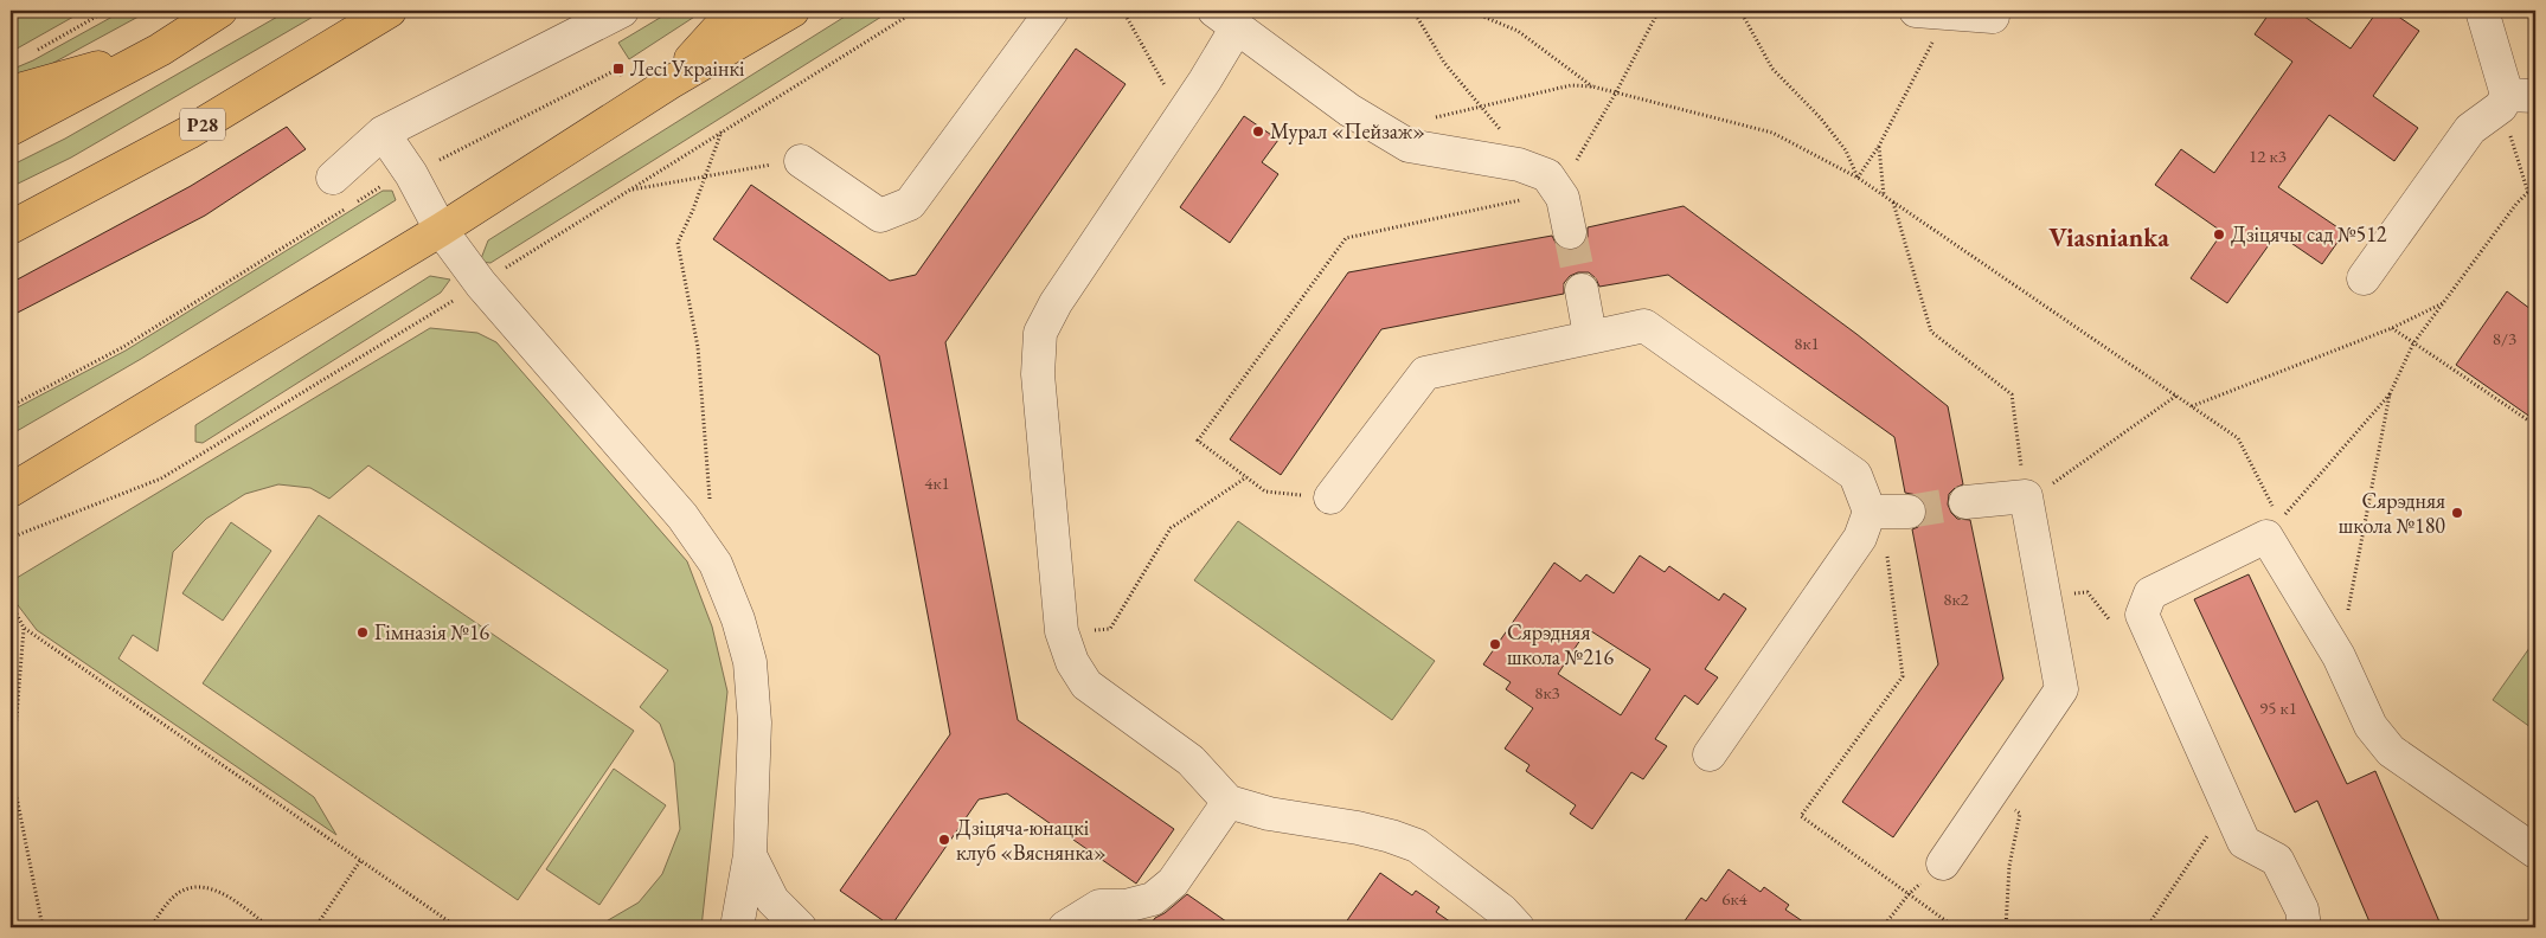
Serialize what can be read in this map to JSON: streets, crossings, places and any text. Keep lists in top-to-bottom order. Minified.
{"streets":{"main road":["Р28"]},"districts":["Viasnianka"],"places":{"transit":["Лесі Украінкі"],"other":["Мурал «Пейзаж»","Дзіцячы сад №512","Сярэдняя школа №180","Гімназія №16","Сярэдняя школа №216","Дзіцяча-юнацкі клуб «Вяснянка»"]},"house_numbers":["12 к3","8/3","8к1","4к1","8к2","8к3","95 к1","6к4"]}
